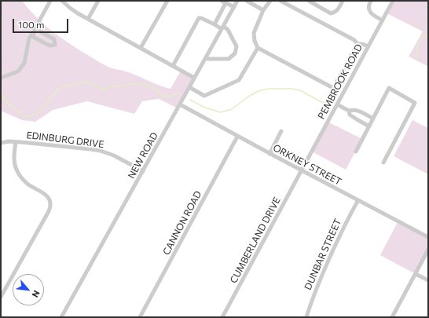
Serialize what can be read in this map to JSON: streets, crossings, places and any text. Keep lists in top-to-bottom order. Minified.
{"streets":{"street":["PEMBROOK ROAD","EDINBURG DRIVE","NEW ROAD","ORKNEY STREET","CANNON ROAD","CUMBERLAND DRIVE","DUNBAR STREET"]},"crossings":[["PEMBROOK ROAD","ORKNEY STREET"],["PEMBROOK ROAD","CUMBERLAND DRIVE"],["EDINBURG DRIVE","NEW ROAD"],["NEW ROAD","ORKNEY STREET"],["ORKNEY STREET","CANNON ROAD"],["ORKNEY STREET","CUMBERLAND DRIVE"],["ORKNEY STREET","DUNBAR STREET"]],"scale_bar":"100 m","north":"bottom right"}
